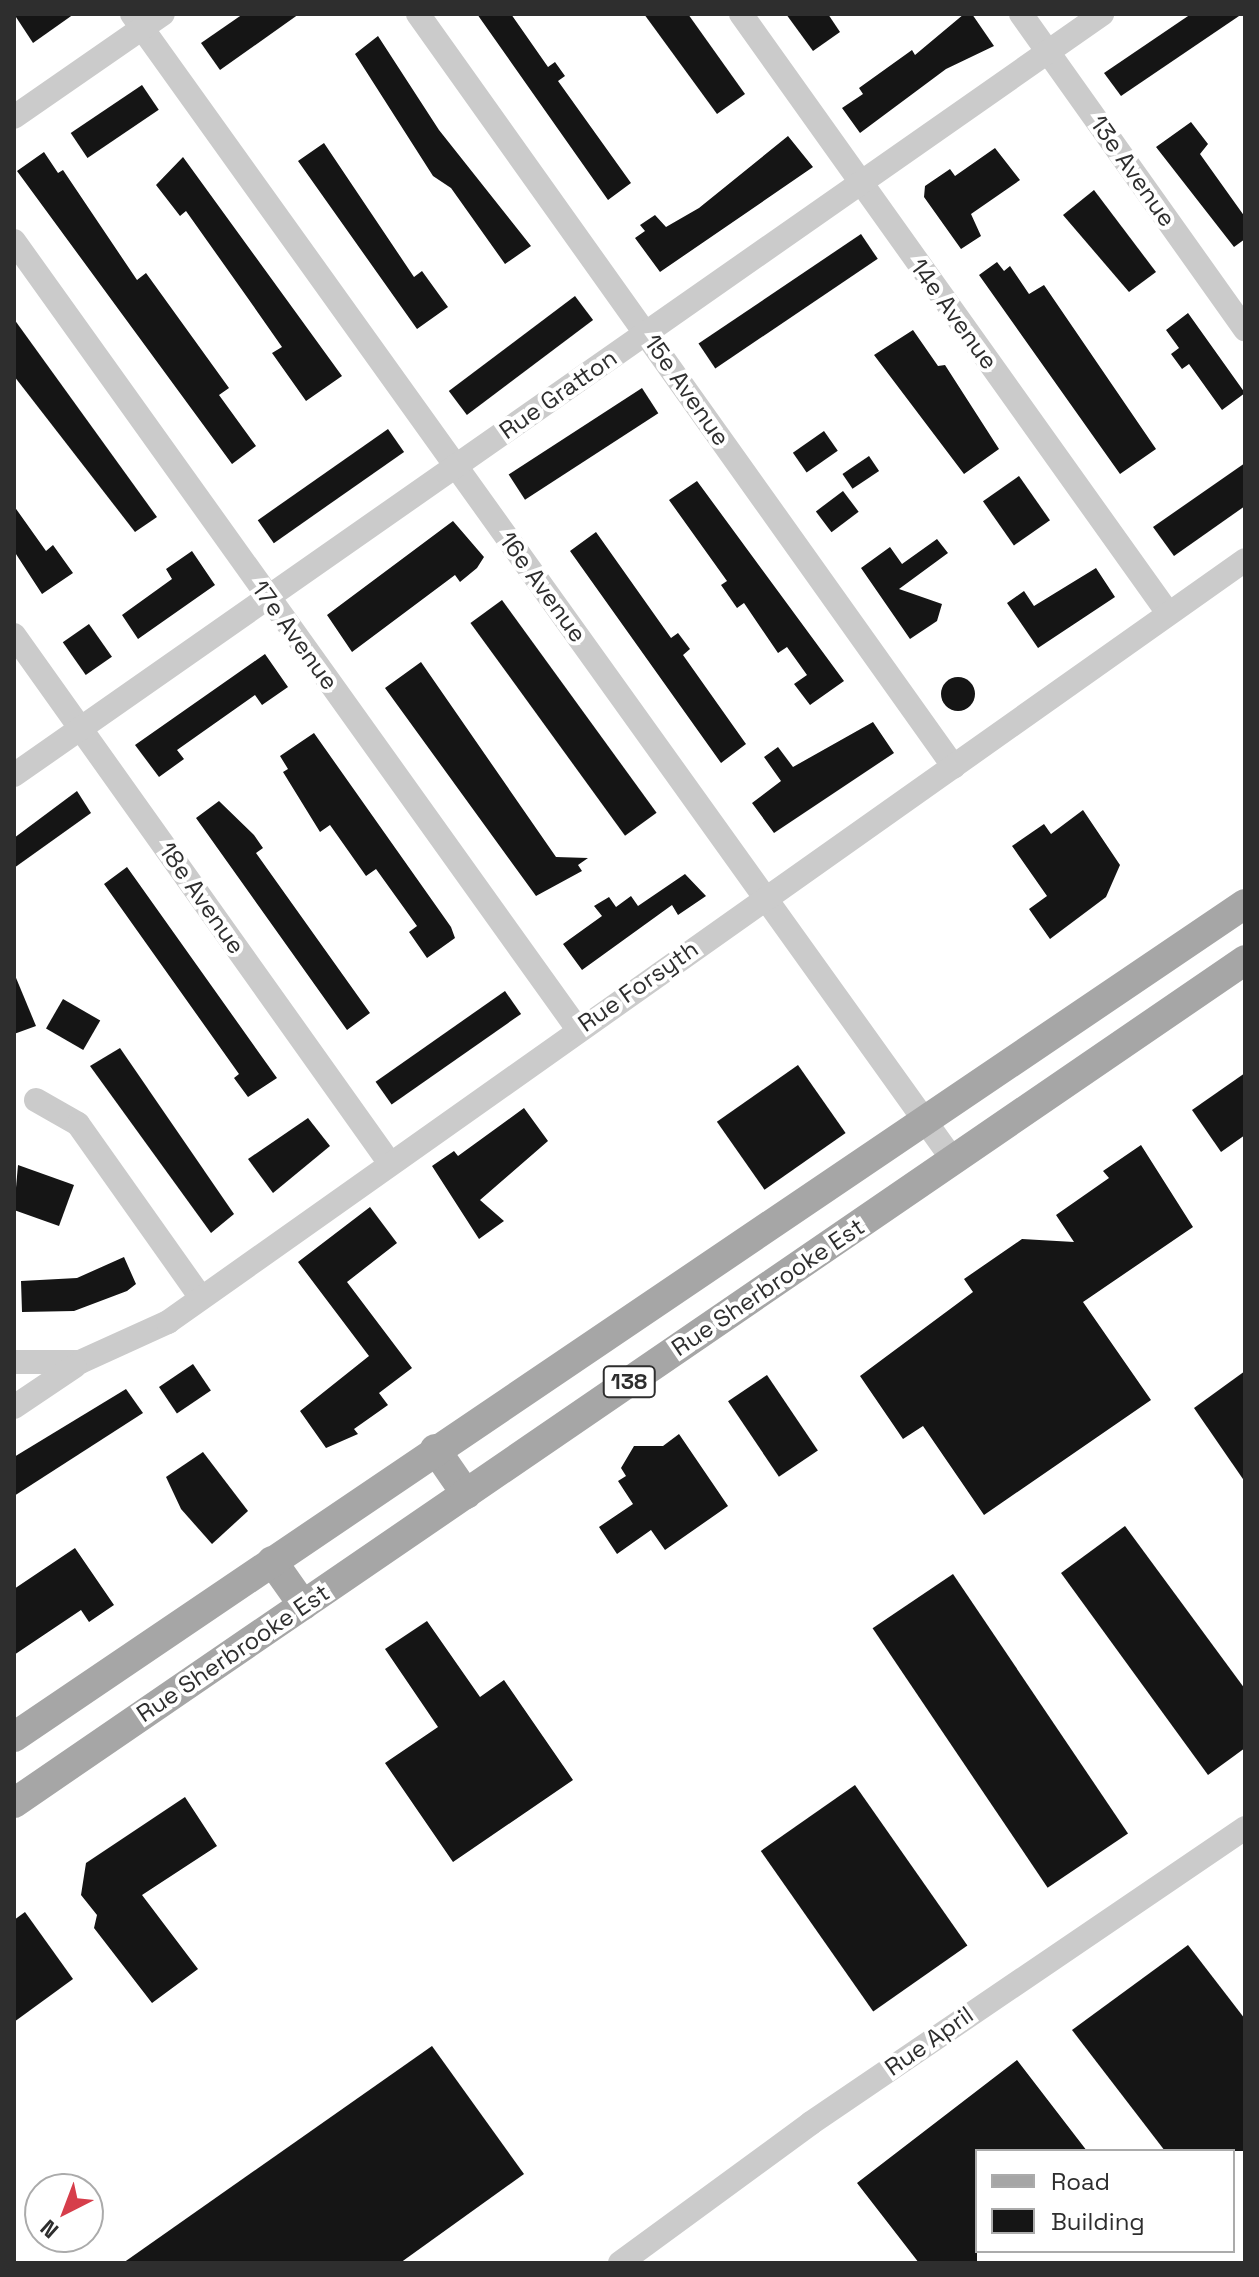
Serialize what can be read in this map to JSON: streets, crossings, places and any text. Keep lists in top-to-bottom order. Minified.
{"streets":{"main road":["Rue Sherbrooke Est","138"],"street":["13e Avenue","14e Avenue","15e Avenue","Rue Gratton","16e Avenue","17e Avenue","18e Avenue","Rue Forsyth","Rue April"]},"crossings":[["13e Avenue","Rue Gratton"],["14e Avenue","Rue Gratton"],["14e Avenue","Rue Forsyth"],["15e Avenue","Rue Gratton"],["15e Avenue","Rue Forsyth"],["Rue Gratton","16e Avenue"],["Rue Gratton","17e Avenue"],["Rue Gratton","18e Avenue"],["16e Avenue","Rue Forsyth"],["16e Avenue","Rue Sherbrooke Est"],["16e Avenue","138"],["17e Avenue","Rue Forsyth"],["18e Avenue","Rue Forsyth"]],"legend":["Road","Building"],"north":"bottom left"}
